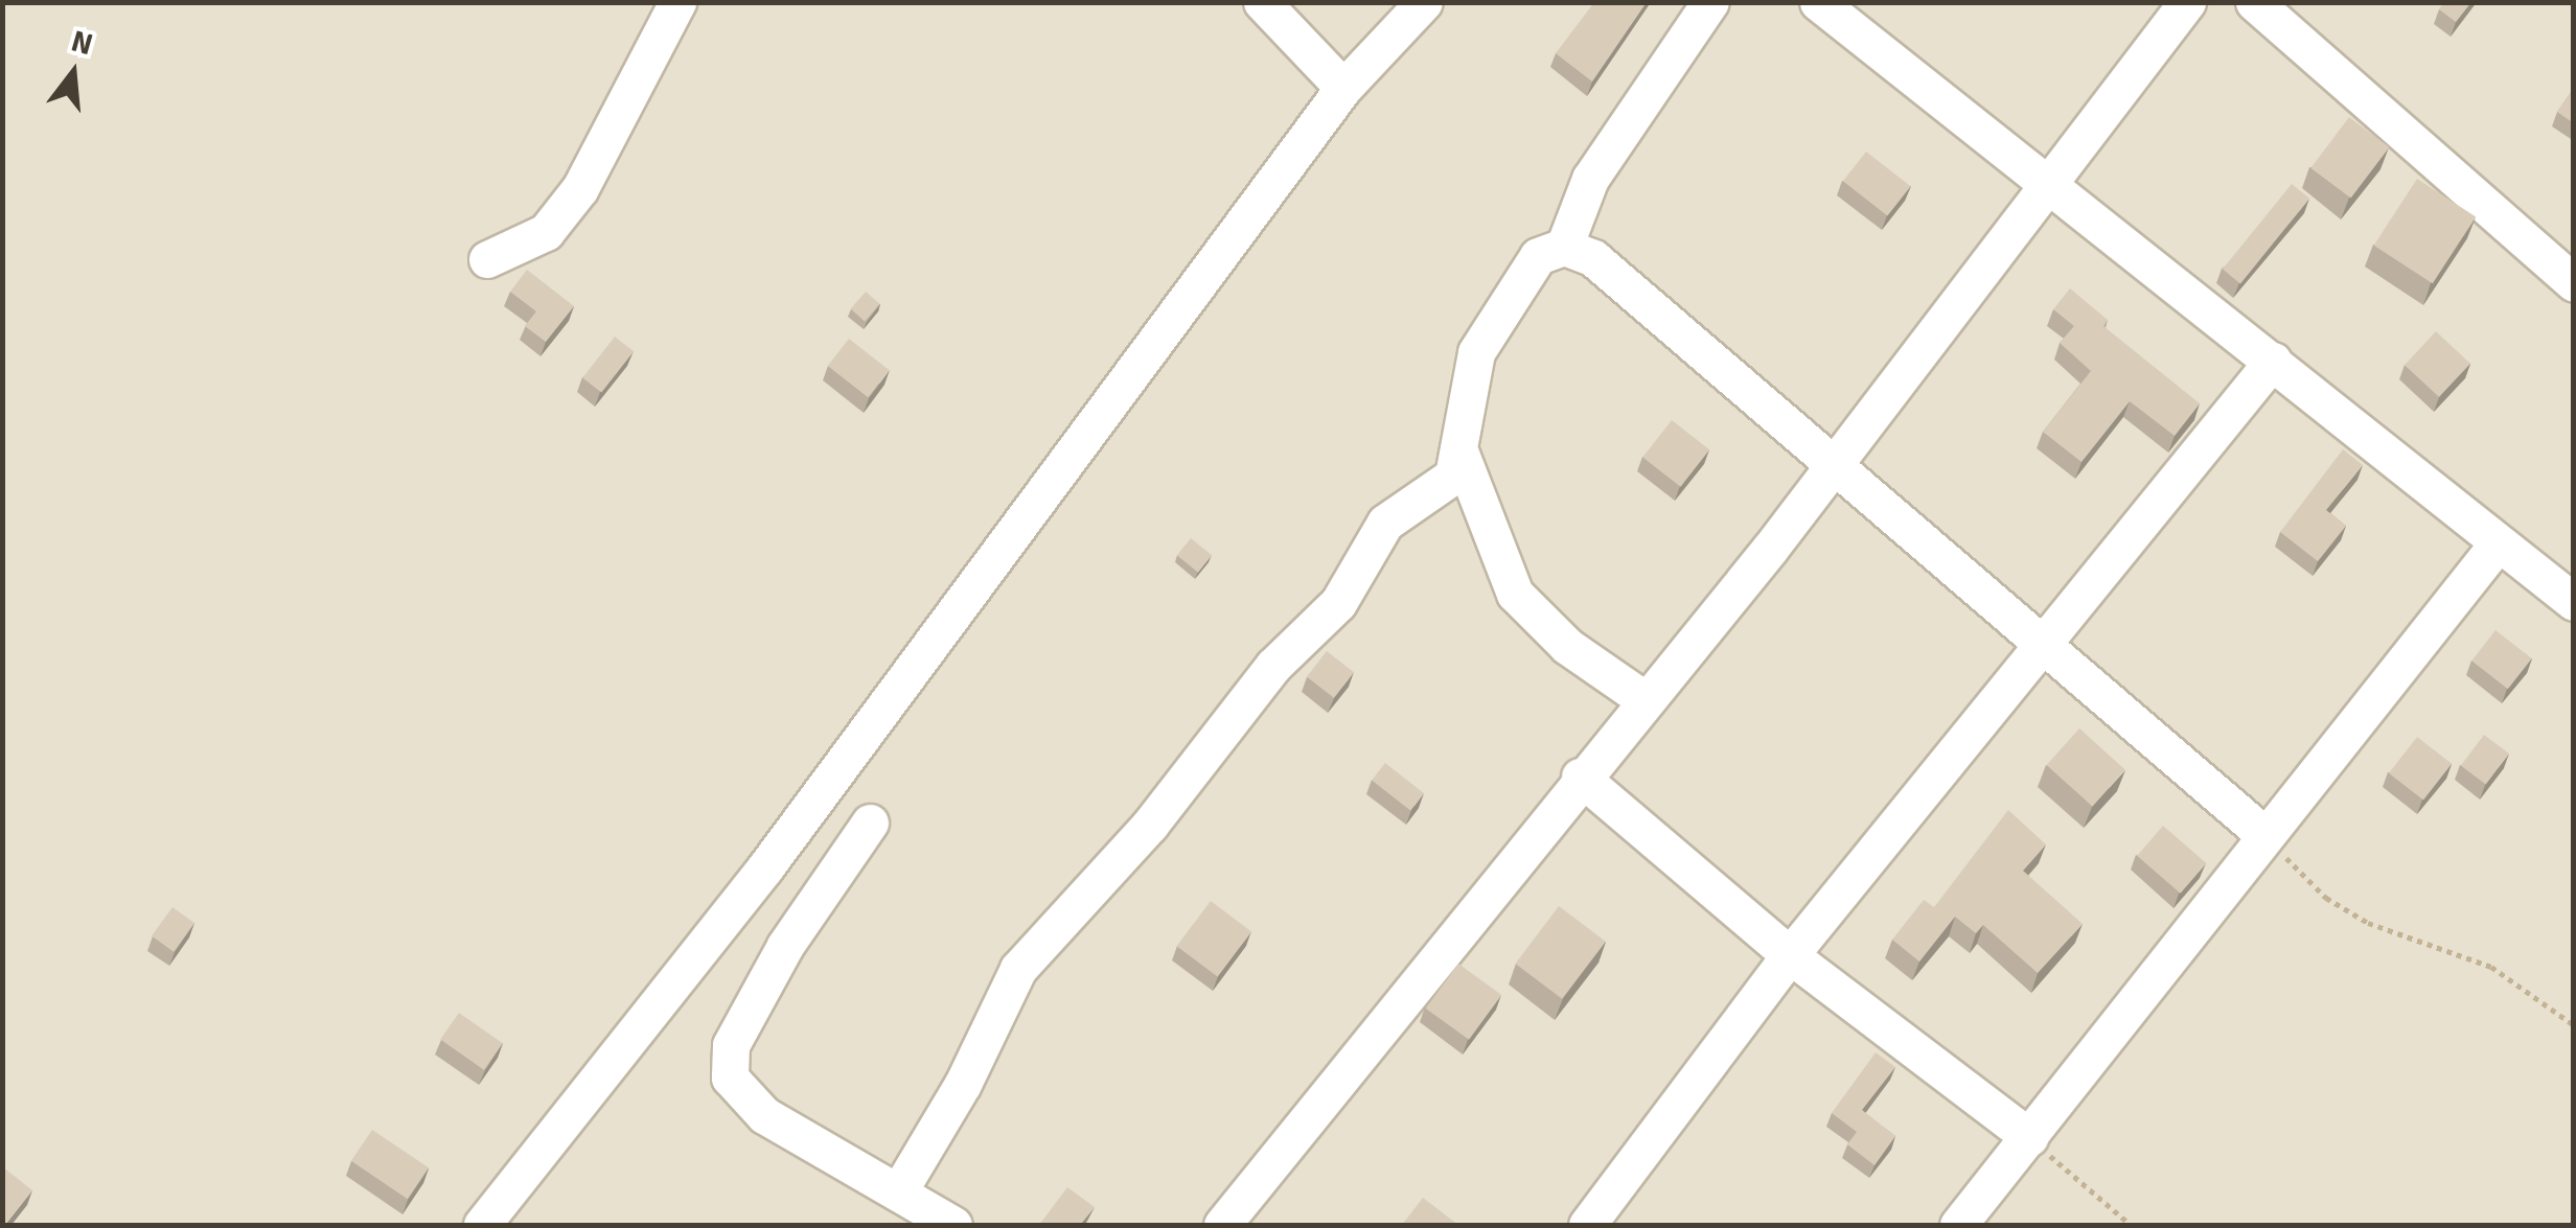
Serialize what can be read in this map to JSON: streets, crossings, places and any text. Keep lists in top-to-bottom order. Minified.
{"north":"top"}
